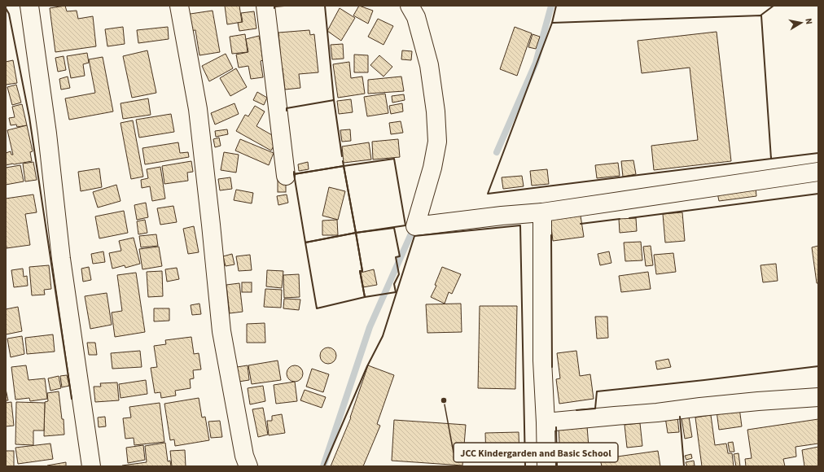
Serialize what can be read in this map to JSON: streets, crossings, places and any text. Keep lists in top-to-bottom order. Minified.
{"places":["JCC Kindergarden and Basic School"],"north":"right"}
